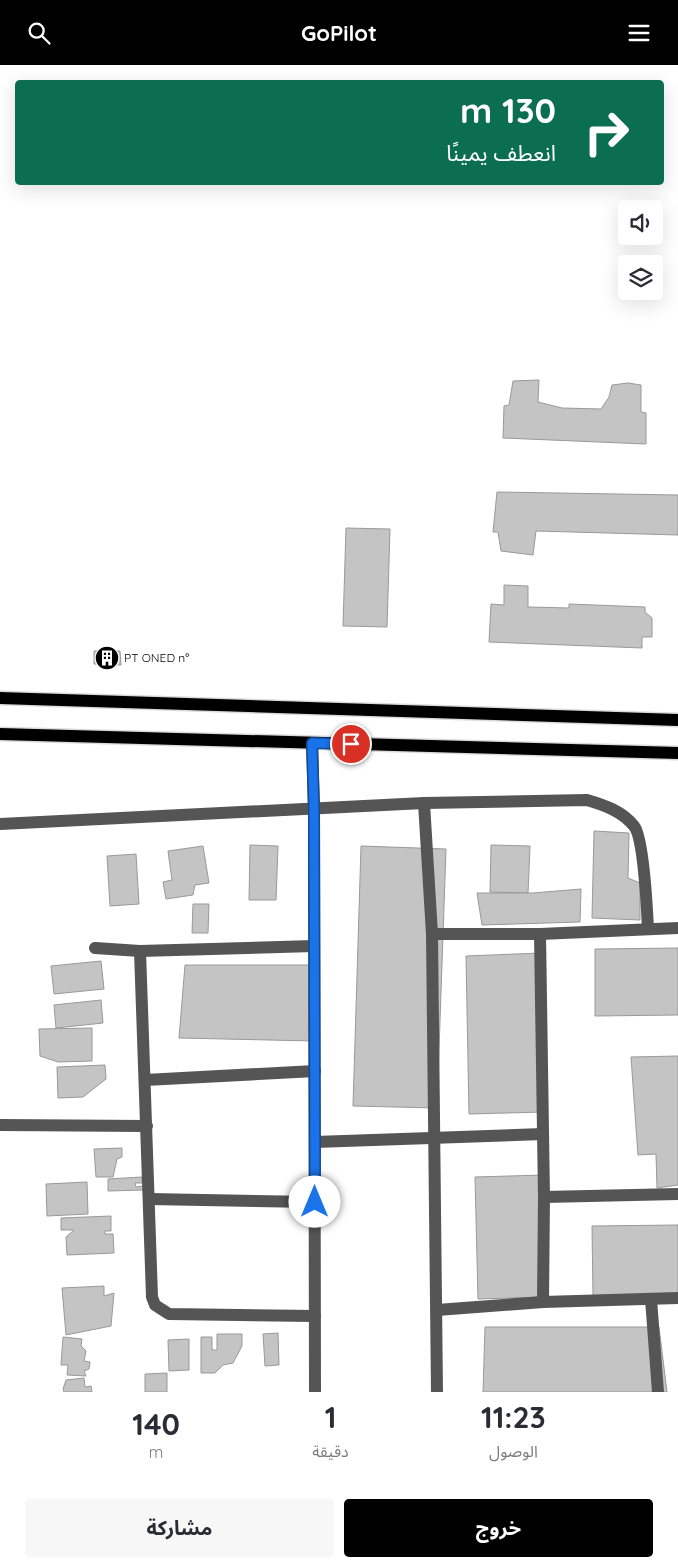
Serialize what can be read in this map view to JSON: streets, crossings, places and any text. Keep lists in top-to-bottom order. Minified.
{"places":{"building":["PT ONED n°"]},"page":{"header":"GoPilot","turn":["130 m","انعطف يمينًا"],"eta":["11:23","الوصول","1","دقيقة","140","m"],"buttons":["خروج","مشاركة"]}}
